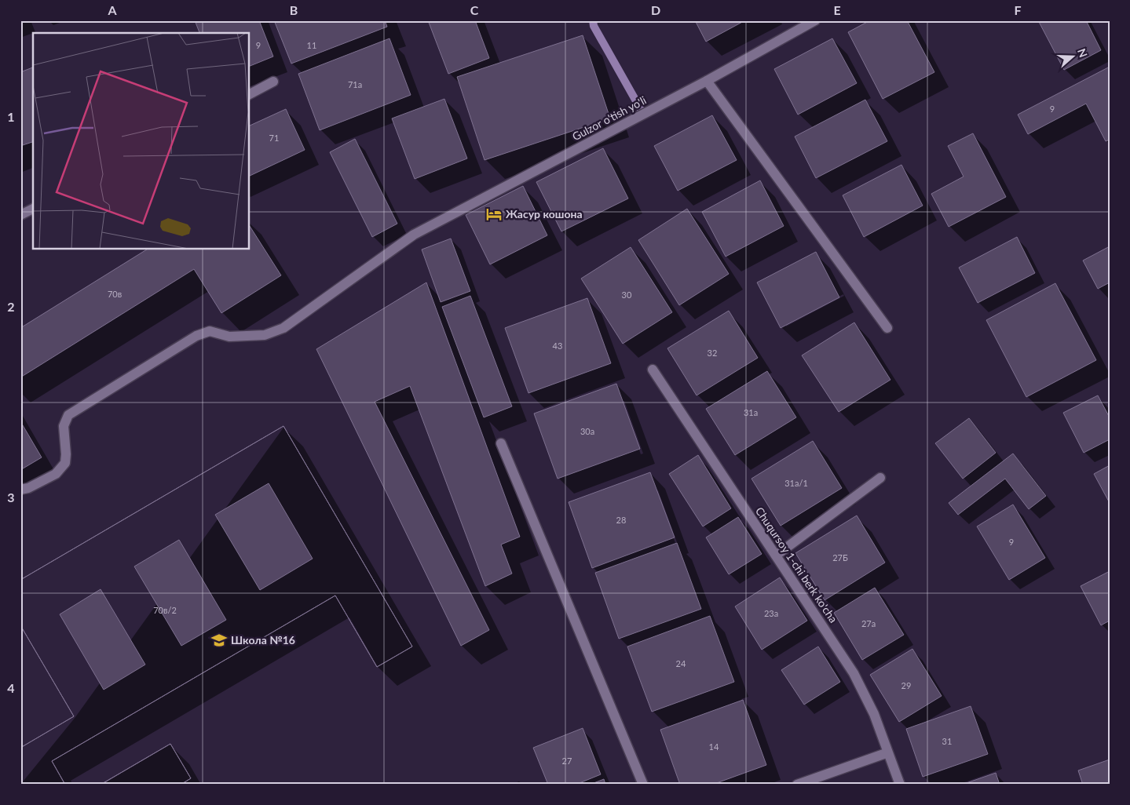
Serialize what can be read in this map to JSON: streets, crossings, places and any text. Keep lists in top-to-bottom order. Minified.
{"streets":{"street":["Gulzor o'tish yo'li","Chuqursoy 1-chi berk ko'cha"]},"places":{"hotel":["Жасур кошона"],"school or university":["Школа №16"]},"house_numbers":["9","11","71a","9","71","70в","30","43","32","31a","30a","31a/1","28","9","27Б","70в/2","23a","27a","24","29","31","14","27"],"north":"right","grid":{"columns":["A","B","C","D","E","F"],"rows":["1","2","3","4"]}}
